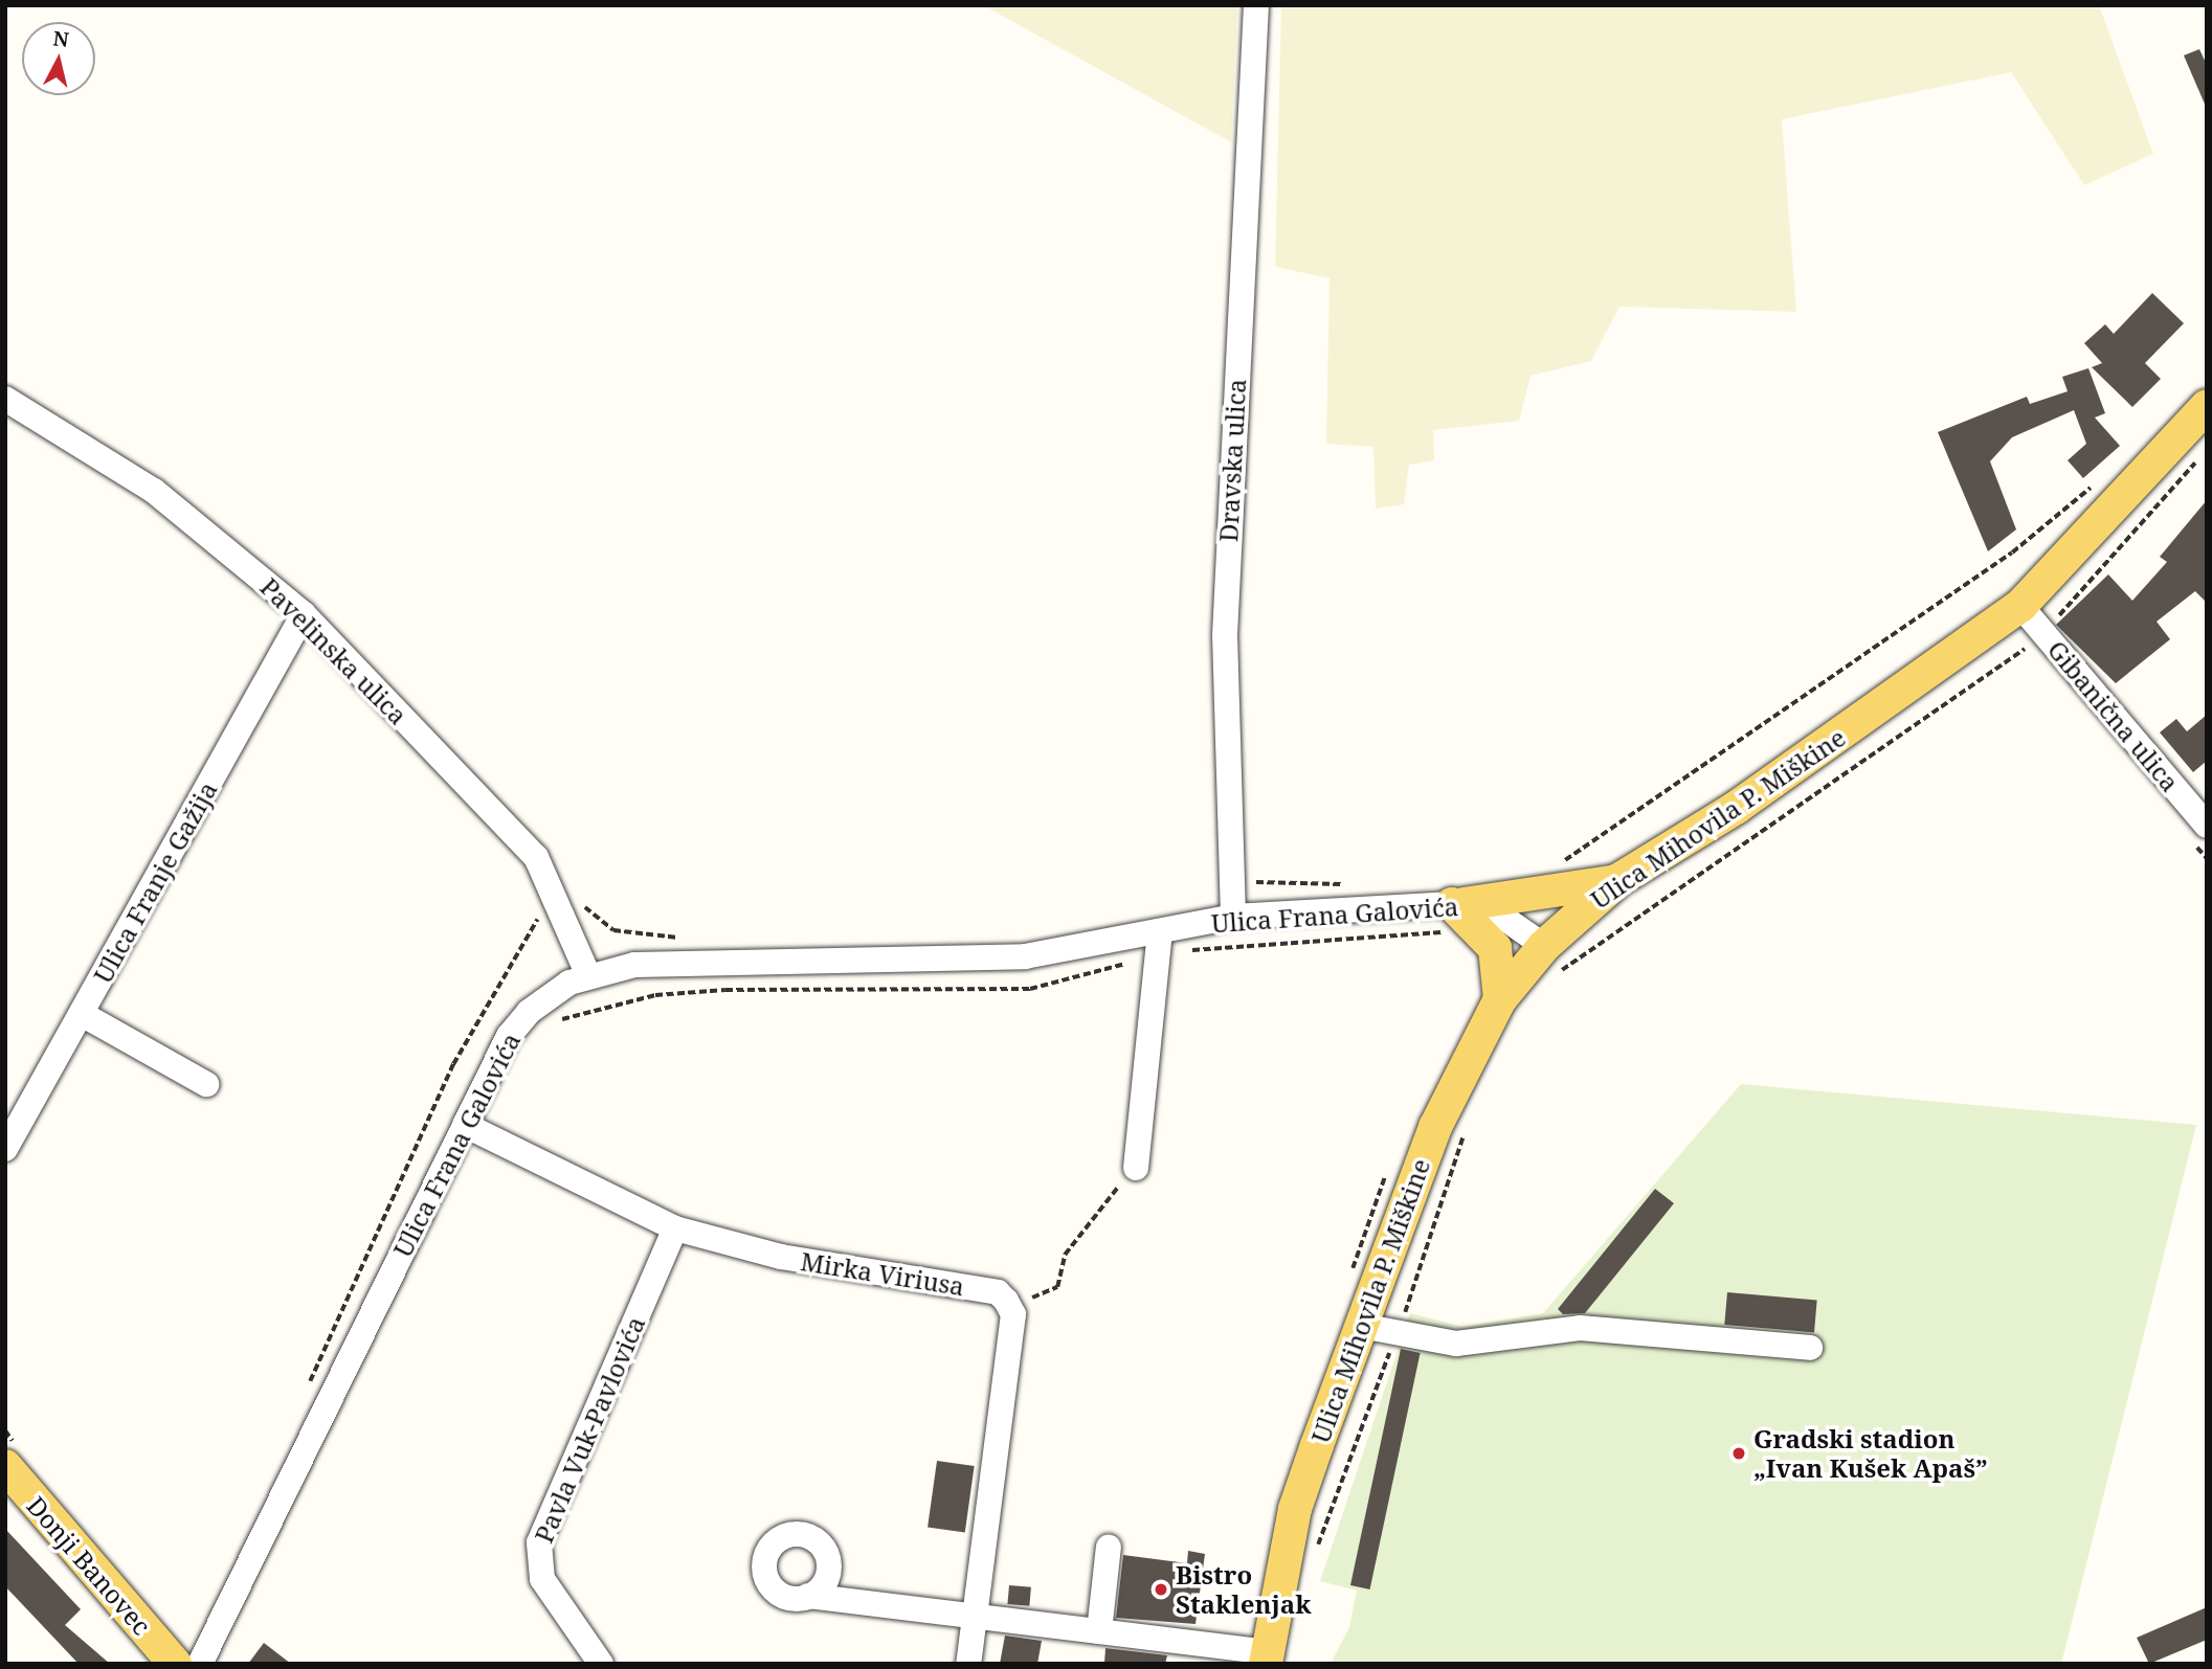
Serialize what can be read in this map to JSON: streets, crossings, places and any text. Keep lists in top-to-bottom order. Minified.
{"streets":{"main road":["Ulica Mihovila P. Miškine","Donji Banovec"],"street":["Dravska ulica","Pavelinska ulica","Gibanična ulica","Ulica Franje Gažija","Ulica Frana Galovića","Mirka Viriusa","Pavla Vuk-Pavlovića"]},"crossings":[["Dravska ulica","Ulica Frana Galovića"],["Pavelinska ulica","Ulica Franje Gažija"],["Pavelinska ulica","Ulica Frana Galovića"],["Gibanična ulica","Ulica Mihovila P. Miškine"],["Ulica Mihovila P. Miškine","Ulica Frana Galovića"],["Ulica Frana Galovića","Mirka Viriusa"],["Mirka Viriusa","Pavla Vuk-Pavlovića"]],"places":["Gradski stadion „Ivan Kušek Apaš”","Bistro Staklenjak"],"north":"top"}
